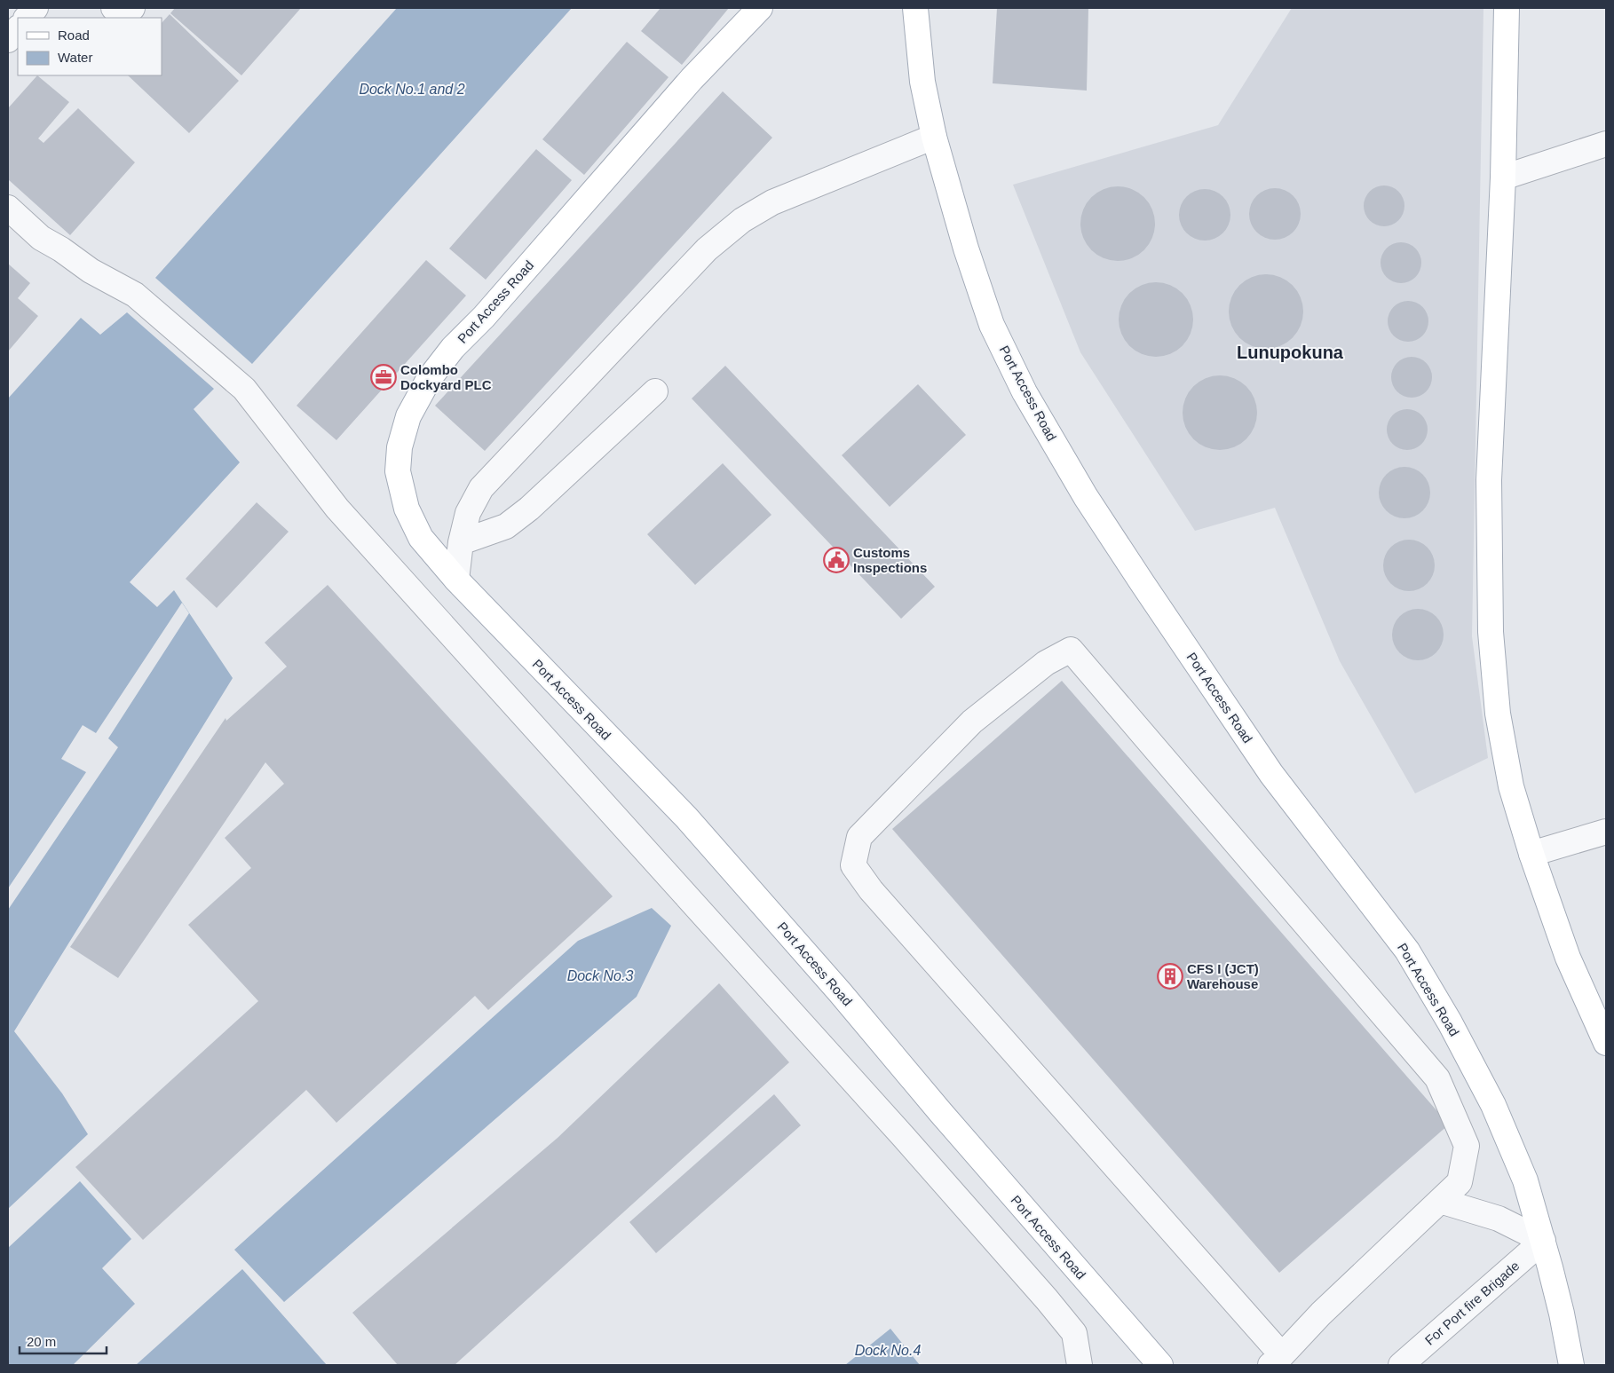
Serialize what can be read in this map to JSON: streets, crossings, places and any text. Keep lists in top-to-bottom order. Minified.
{"streets":{"main road":["Port Access Road"],"street":["For Port fire Brigade"]},"crossings":[["Port Access Road","For Port fire Brigade"]],"districts":["Lunupokuna"],"water":["Dock No.1 and 2","Dock No.3","Dock No.4"],"places":{"office":["Colombo Dockyard PLC"],"public building":["Customs Inspections"],"building":["CFS I (JCT) Warehouse"]},"legend":["Road","Water"],"scale_bar":"20 m"}
